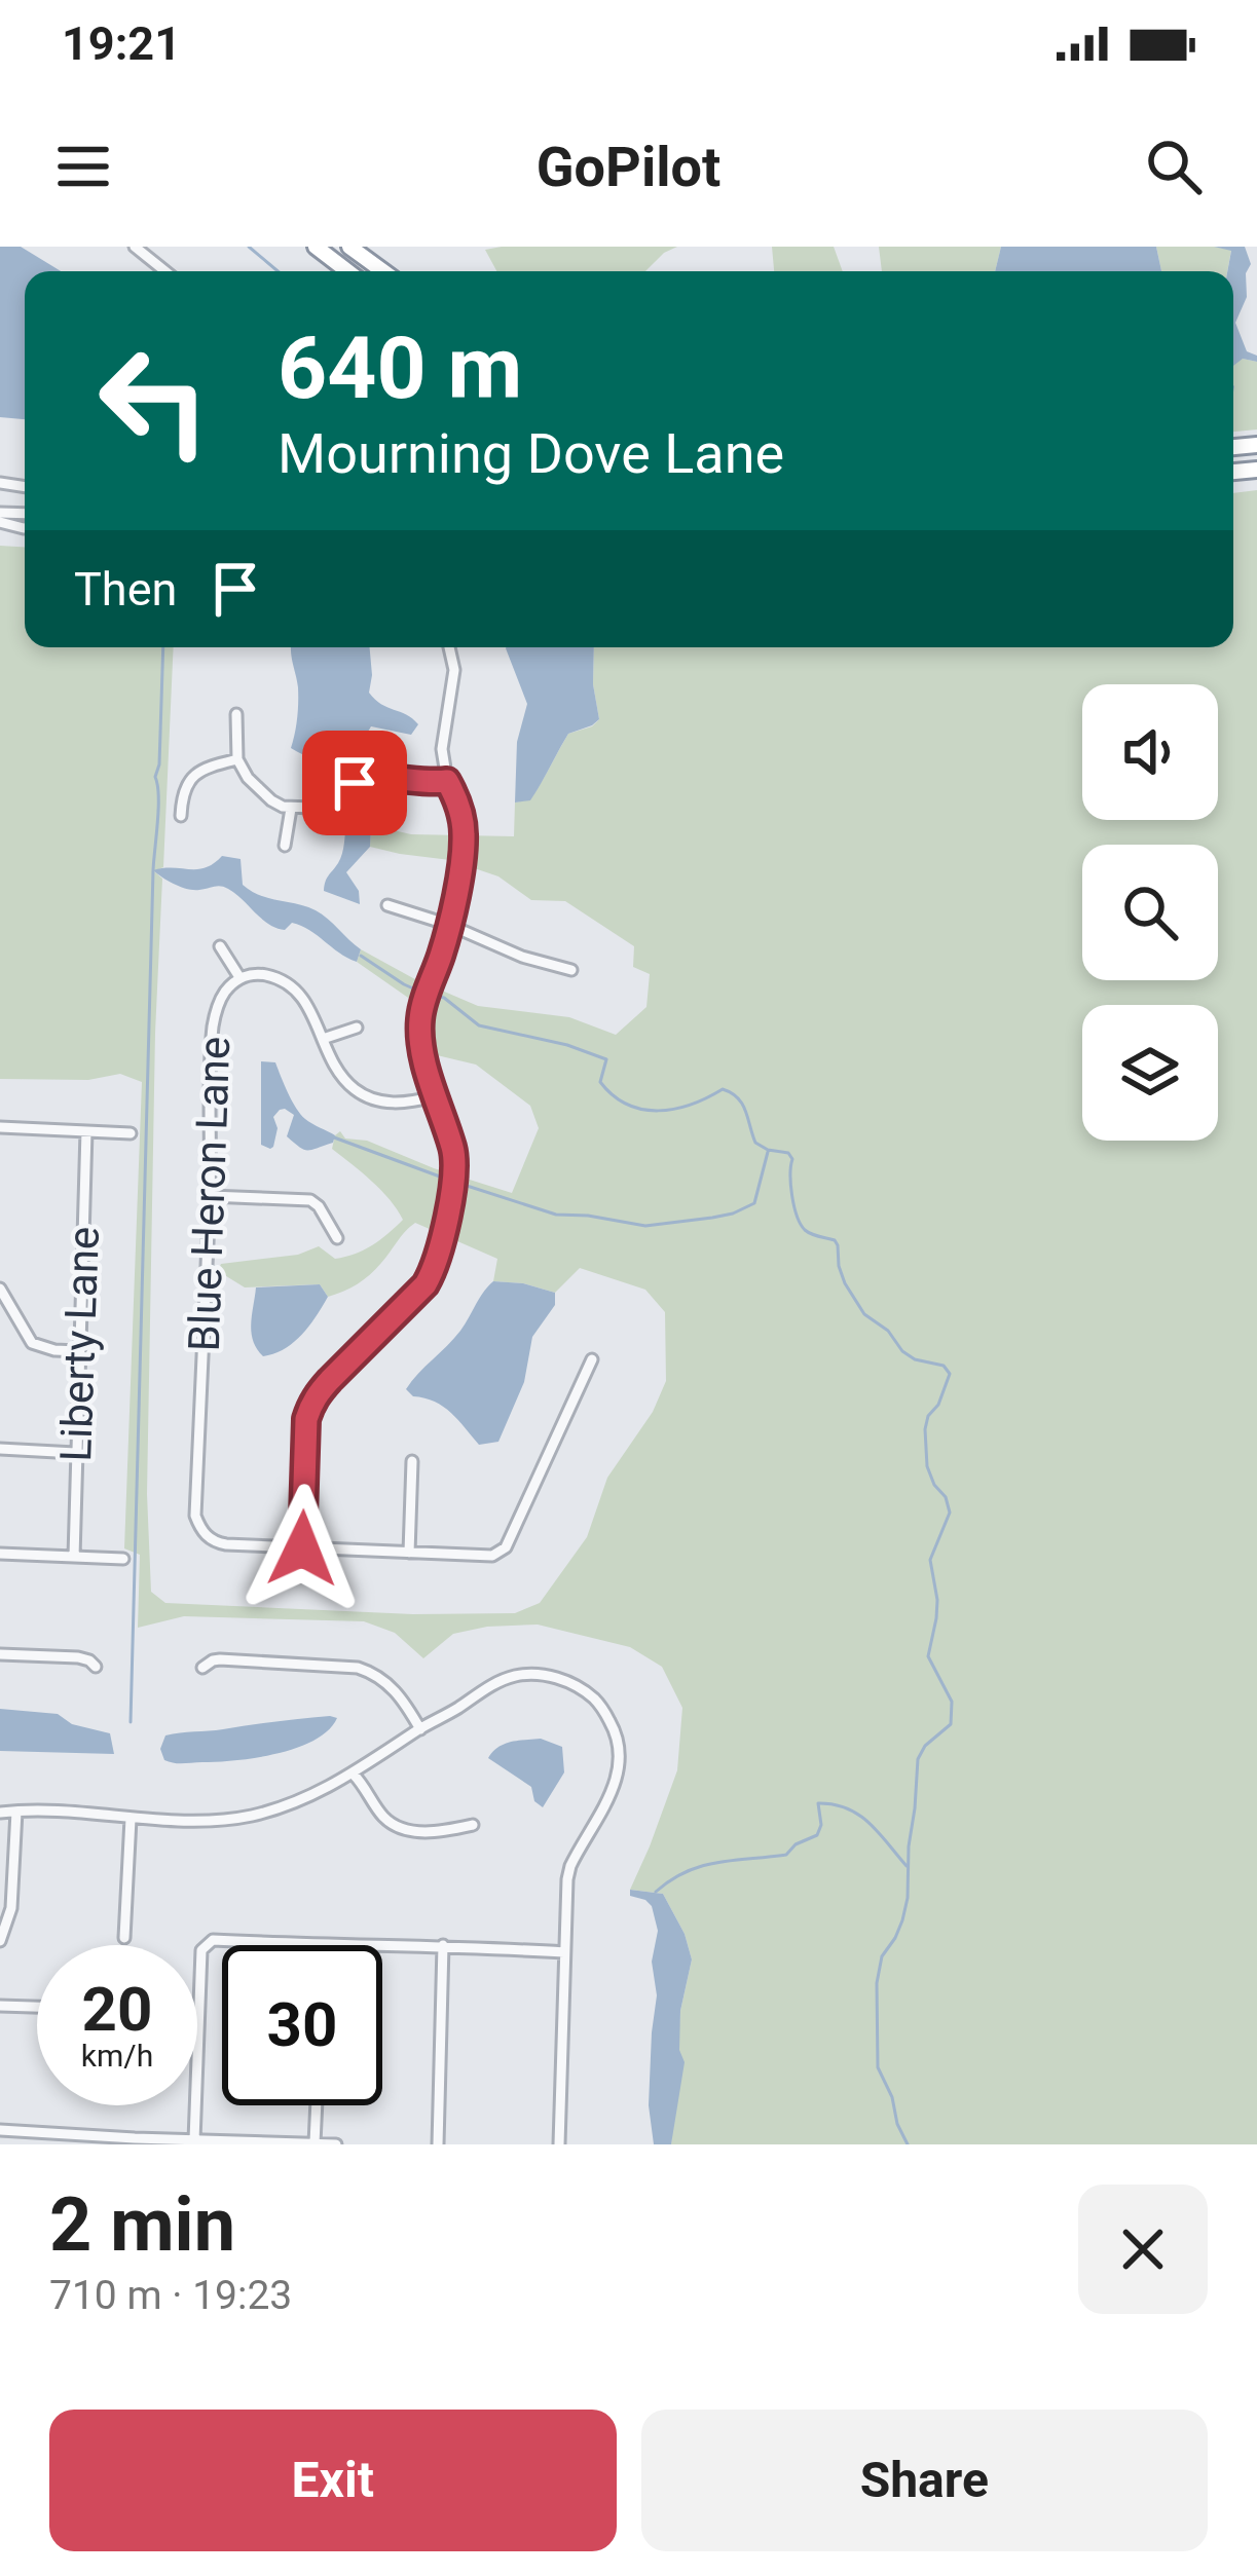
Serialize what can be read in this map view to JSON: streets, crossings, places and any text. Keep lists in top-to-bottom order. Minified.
{"streets":{"street":["Blue Heron Lane","Liberty Lane"]},"page":{"status":"19:21","header":"GoPilot","turn":["640 m","Mourning Dove Lane"],"then":"Then","speed":"20 km/h","limit":"30","heading":["2 min","710 m · 19:23"],"buttons":["Exit","Share"]}}
